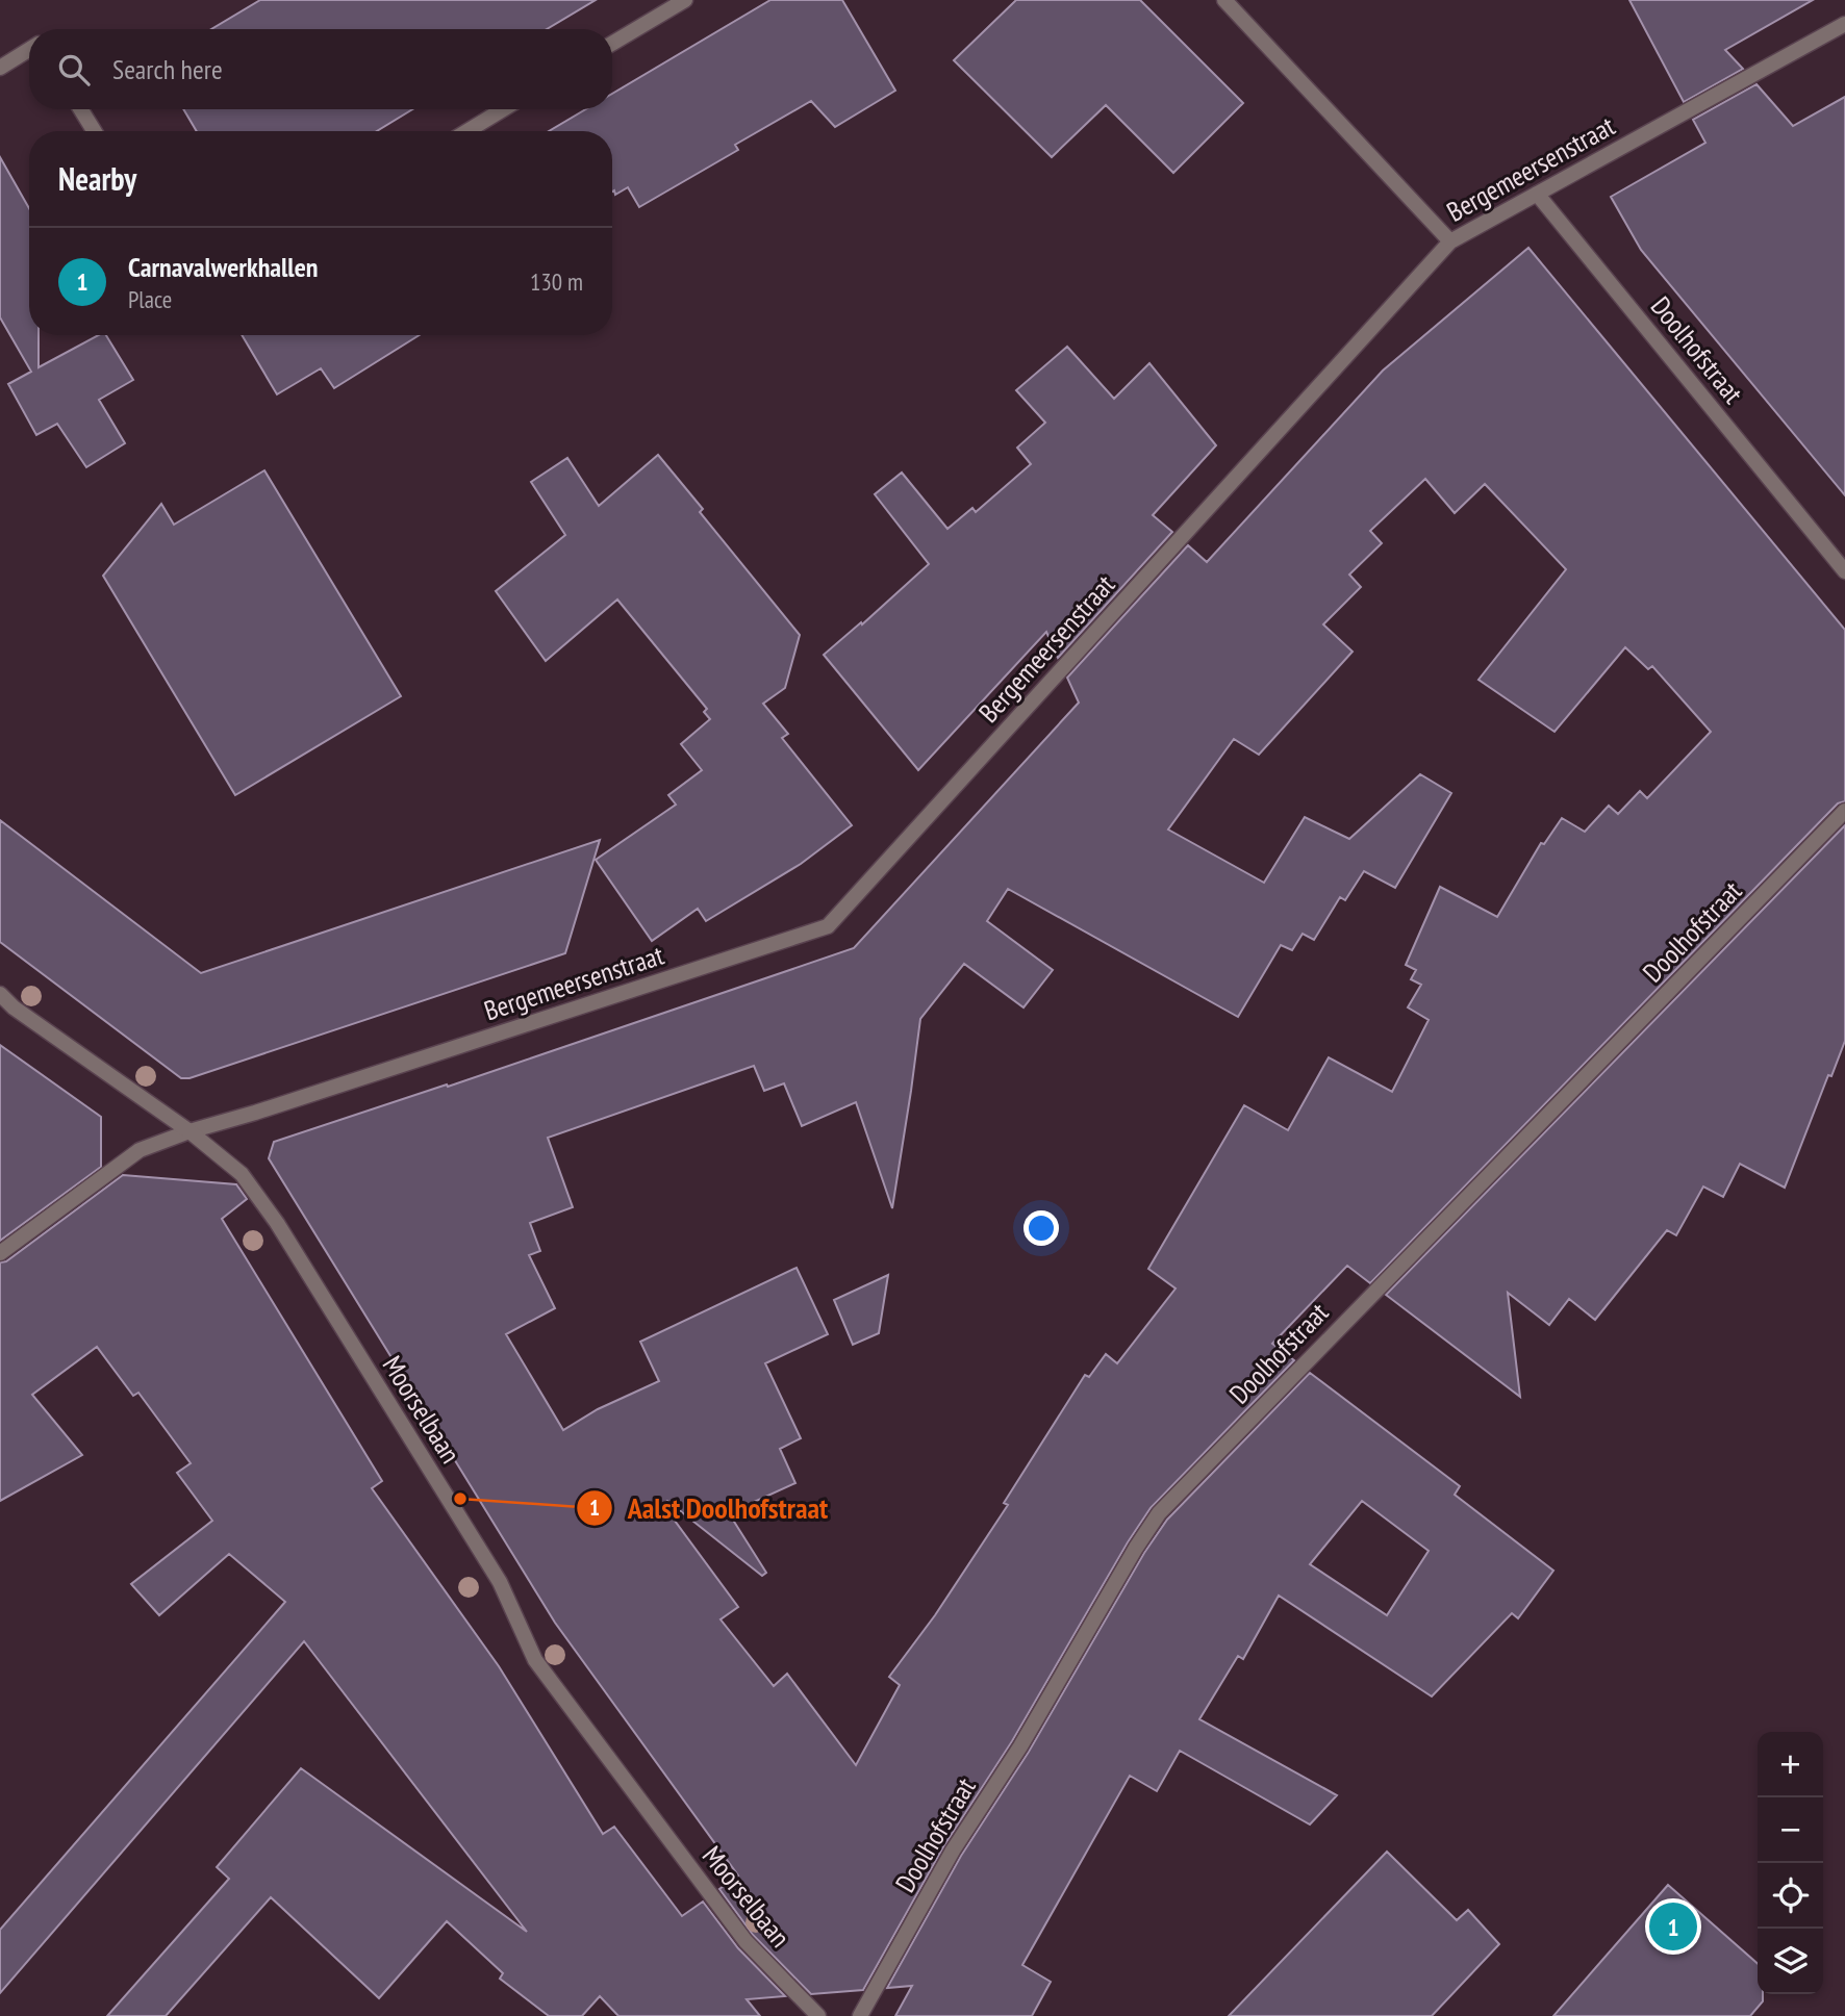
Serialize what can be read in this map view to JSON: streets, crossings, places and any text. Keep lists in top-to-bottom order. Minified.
{"streets":{"street":["Bergemeersenstraat","Doolhofstraat","Moorselbaan"]},"crossings":[["Bergemeersenstraat","Doolhofstraat"],["Bergemeersenstraat","Moorselbaan"]],"places":["Aalst Doolhofstraat"],"page":{"search":"Search here","heading":"Nearby","list":[{"mark":"1","name":"Carnavalwerkhallen","note":"Place","value":"130 m"}],"map_buttons":["+","−"],"pins":"1"}}
